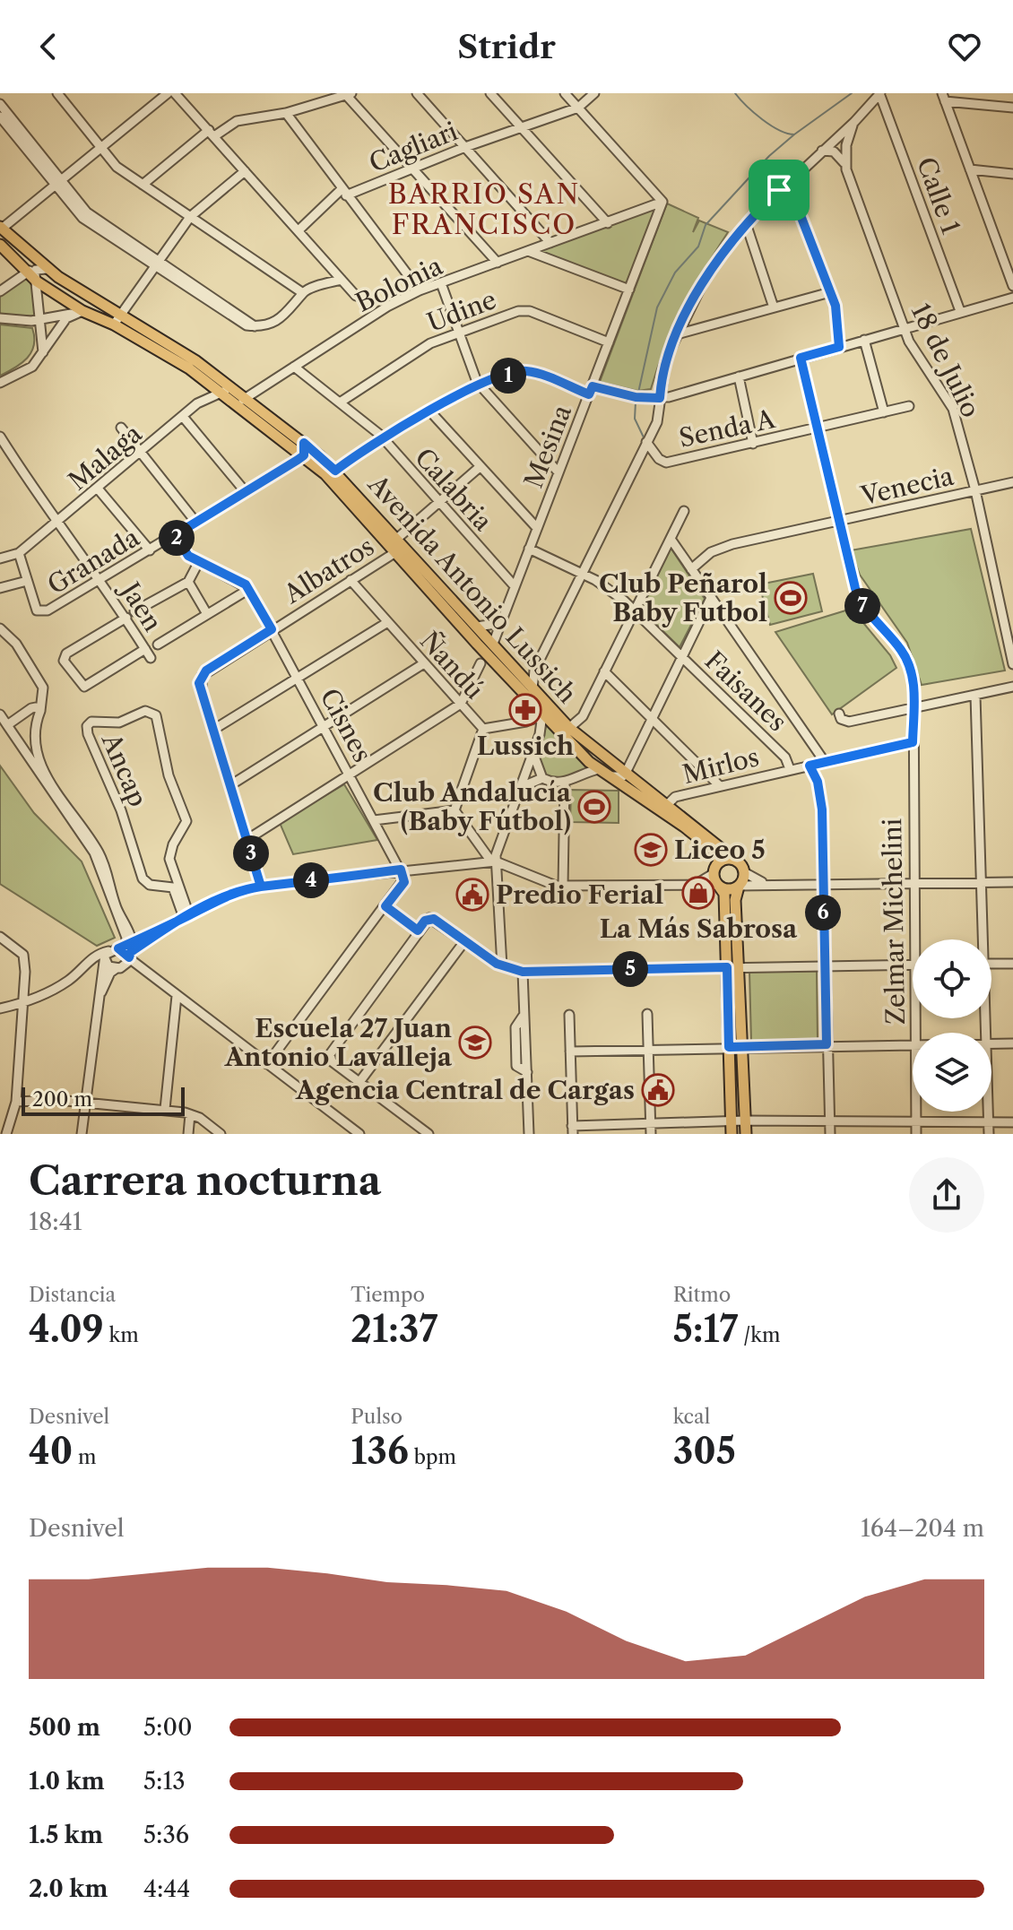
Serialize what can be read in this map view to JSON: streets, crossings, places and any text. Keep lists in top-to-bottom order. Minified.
{"streets":{"main road":["Avenida Antonio Lussich"],"street":["Cagliari","Calle 1","Bolonia","Udine","18 de Julio","Senda A","Mesina","Malaga","Venecia","Calabria","Granada","Albatros","Jaen","Ñandú","Faisanes","Cisnes","Mirlos","Ancap","Zelmar Michelini"]},"crossings":[["Bolonia","Mesina"],["Bolonia","Calabria"],["Bolonia","Avenida Antonio Lussich"],["Udine","Mesina"],["Udine","Calabria"],["18 de Julio","Venecia"],["Senda A","Zelmar Michelini"],["Mesina","Calabria"],["Mesina","Avenida Antonio Lussich"],["Mesina","Faisanes"],["Malaga","Avenida Antonio Lussich"],["Malaga","Jaen"],["Venecia","Zelmar Michelini"],["Calabria","Albatros"],["Granada","Avenida Antonio Lussich"],["Granada","Jaen"],["Albatros","Avenida Antonio Lussich"],["Albatros","Ñandú"],["Albatros","Cisnes"],["Avenida Antonio Lussich","Ñandú"],["Avenida Antonio Lussich","Mirlos"],["Faisanes","Mirlos"],["Mirlos","Zelmar Michelini"]],"districts":["BARRIO SAN FRANCISCO"],"places":{"sports":["Club Peñarol Baby Futbol","Club Andalucía (Baby Fútbol)"],"pharmacy":["Lussich"],"school or university":["Liceo 5","Escuela 27 Juan Antonio Lavalleja"],"shop":["La Más Sabrosa"],"public building":["Predio Ferial","Agencia Central de Cargas"]},"scale_bar":"200 m","page":{"header":"Stridr","pins":["1","2","7","3","4","6","5"],"scale":"200 m","heading":["Carrera nocturna","18:41"],"stats":[["Distancia","4.09 km"],["Tiempo","21:37"],["Ritmo","5:17 /km"],["Desnivel","40 m"],["Pulso","136 bpm"],["kcal","305"]],"chart":["Desnivel","164–204 m"],"list":[{"name":"500 m","note":"5:00"},{"name":"1.0 km","note":"5:13"},{"name":"1.5 km","note":"5:36"},{"name":"2.0 km","note":"4:44"}]}}
